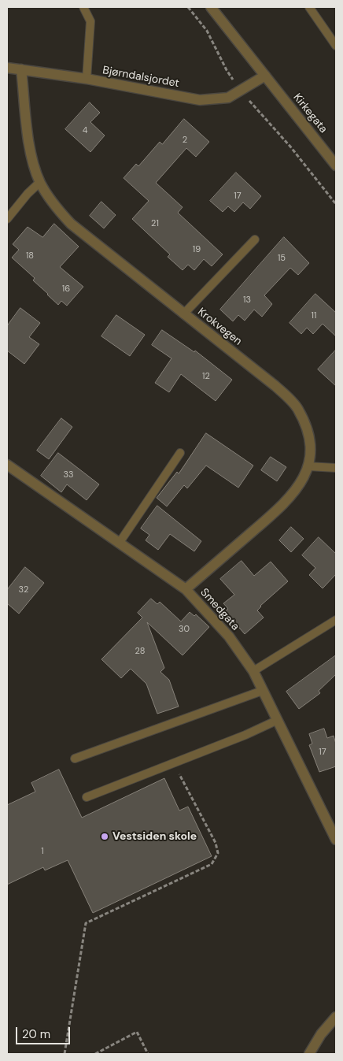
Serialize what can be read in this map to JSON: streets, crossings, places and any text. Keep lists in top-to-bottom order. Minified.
{"streets":{"street":["Bjørndalsjordet","Kirkegata","Krokvegen","Smedgata"]},"crossings":[["Bjørndalsjordet","Kirkegata"],["Bjørndalsjordet","Krokvegen"],["Krokvegen","Smedgata"]],"places":["Vestsiden skole"],"house_numbers":["4","2","17","21","19","18","15","16","13","11","12","33","32","30","28","17","1"],"scale_bar":"20 m"}
